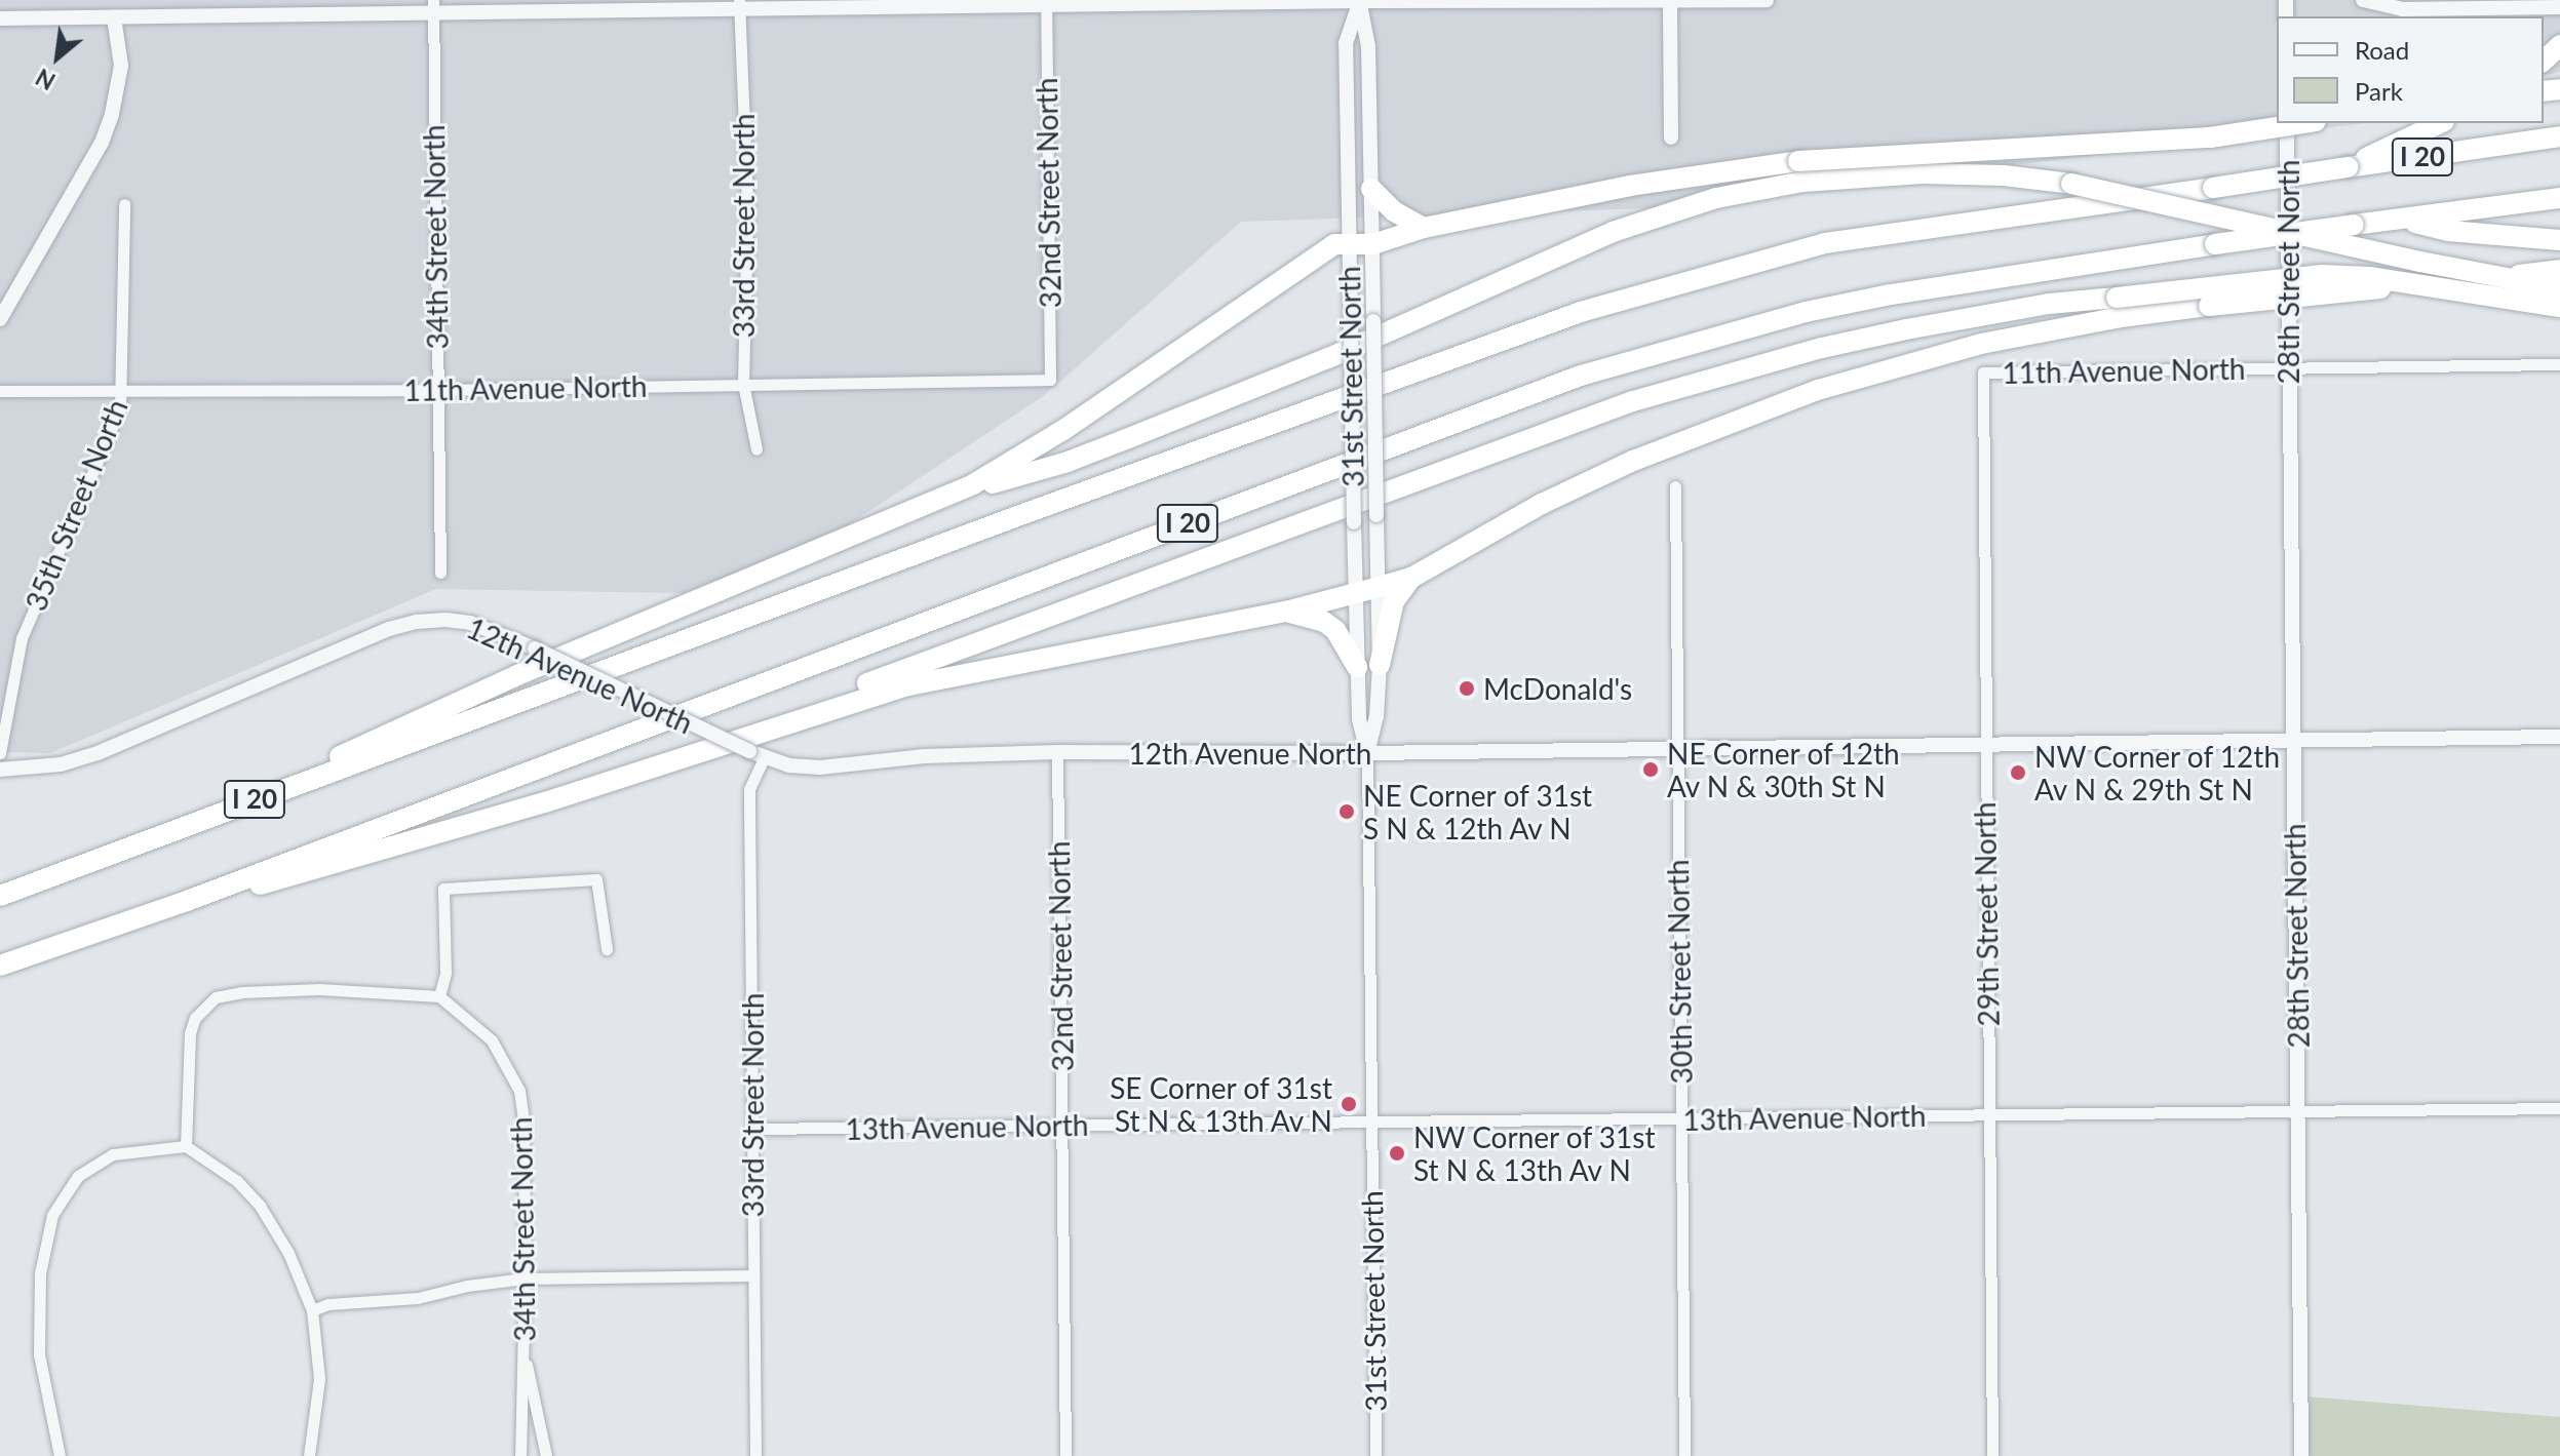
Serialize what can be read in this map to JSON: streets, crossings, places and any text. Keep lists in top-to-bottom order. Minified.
{"streets":{"highway":["I 20"],"street":["32nd Street North","33rd Street North","34th Street North","28th Street North","11th Avenue North","31st Street North","35th Street North","12th Avenue North","29th Street North","30th Street North","13th Avenue North"]},"crossings":[["32nd Street North","11th Avenue North"],["32nd Street North","12th Avenue North"],["32nd Street North","13th Avenue North"],["33rd Street North","11th Avenue North"],["33rd Street North","12th Avenue North"],["33rd Street North","13th Avenue North"],["34th Street North","11th Avenue North"],["28th Street North","11th Avenue North"],["28th Street North","12th Avenue North"],["28th Street North","13th Avenue North"],["11th Avenue North","35th Street North"],["11th Avenue North","29th Street North"],["31st Street North","12th Avenue North"],["31st Street North","13th Avenue North"],["12th Avenue North","29th Street North"],["12th Avenue North","30th Street North"],["29th Street North","13th Avenue North"],["30th Street North","13th Avenue North"]],"places":["McDonald's","NE Corner of 12th Av N & 30th St N","NW Corner of 12th Av N & 29th St N","NE Corner of 31st S N & 12th Av N","SE Corner of 31st St N & 13th Av N","NW Corner of 31st St N & 13th Av N"],"legend":["Road","Park"],"north":"bottom left"}
